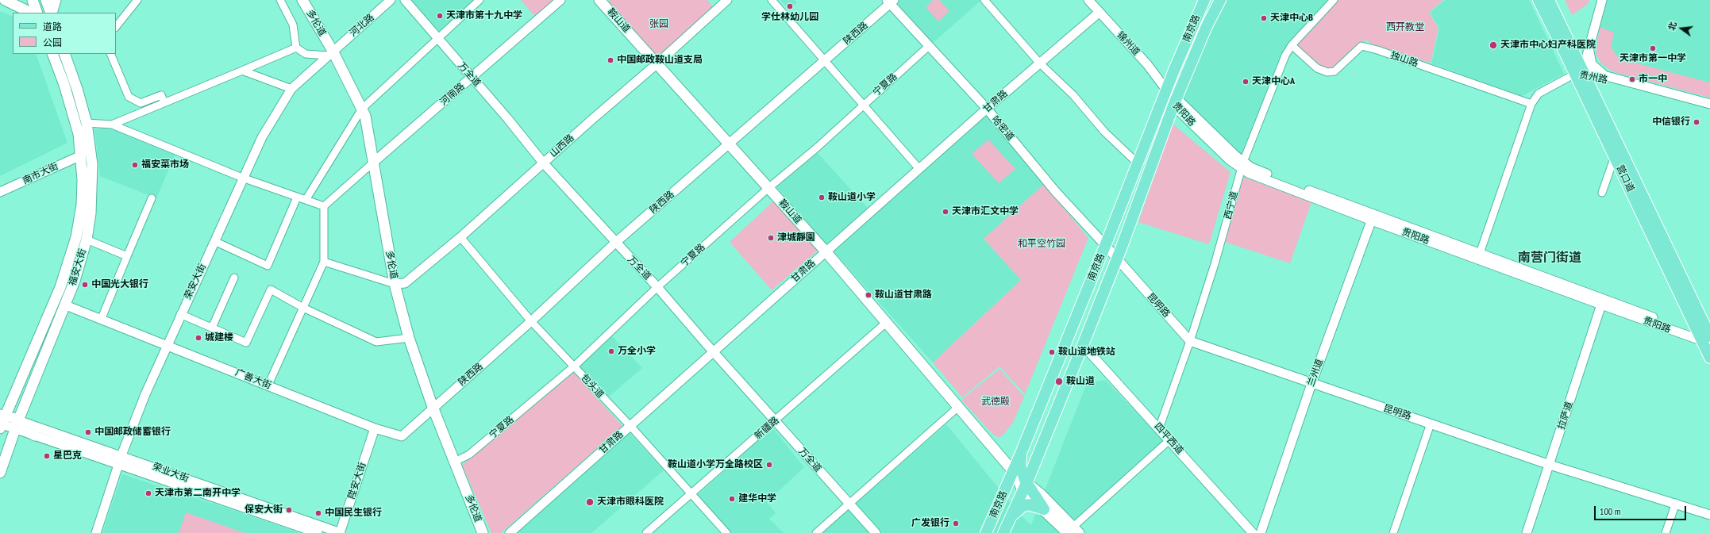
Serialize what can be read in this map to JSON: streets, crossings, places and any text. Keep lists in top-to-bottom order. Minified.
{"streets":{"main road":["鞍山道","多伦道","南京路","营口道","福安大街"],"street":["河北路","陕西路","锦州道","独山路","万全道","贵州路","宁夏路","河南路","甘肃路","贵阳路","哈密道","山西路","南市大街","西宁道","荣安大街","昆明路","兰州道","广善大街","包头道","拉萨道","新疆路","四平西道","荣业大街","陞安大街"]},"crossings":[["鞍山道","南京路"],["鞍山道","陕西路"],["鞍山道","宁夏路"],["鞍山道","甘肃路"],["鞍山道","山西路"],["鞍山道","新疆路"],["多伦道","河北路"],["多伦道","陕西路"],["多伦道","宁夏路"],["多伦道","河南路"],["多伦道","山西路"],["多伦道","荣安大街"],["多伦道","广善大街"],["河北路","荣安大街"],["南京路","锦州道"],["南京路","贵阳路"],["南京路","哈密道"],["南京路","昆明路"],["南京路","四平西道"],["陕西路","万全道"],["陕西路","哈密道"],["陕西路","广善大街"],["陕西路","包头道"],["锦州道","甘肃路"],["锦州道","贵阳路"],["独山路","西宁道"],["万全道","宁夏路"],["万全道","河南路"],["万全道","甘肃路"],["万全道","山西路"],["万全道","新疆路"],["贵州路","营口道"],["宁夏路","哈密道"],["宁夏路","包头道"],["甘肃路","哈密道"],["甘肃路","包头道"],["贵阳路","营口道"],["贵阳路","西宁道"],["贵阳路","兰州道"],["贵阳路","拉萨道"],["哈密道","昆明路"],["山西路","包头道"],["南市大街","福安大街"],["西宁道","昆明路"],["西宁道","四平西道"],["福安大街","广善大街"],["荣安大街","广善大街"],["荣安大街","荣业大街"],["昆明路","兰州道"],["昆明路","拉萨道"],["广善大街","陞安大街"],["包头道","新疆路"],["荣业大街","陞安大街"]],"districts":["南营门街道"],"parks":["张园","西开教堂","和平空竹园","武德殿"],"places":["学仕林幼儿园","天津市第十九中学","天津中心B","天津市中心妇产科医院","天津市第一中学","中国邮政鞍山道支局","市一中","天津中心A","中信银行","福安菜市场","鞍山道小学","天津市汇文中学","津城靜園","中国光大银行","鞍山道甘肃路","城建楼","万全小学","鞍山道地铁站","鞍山道","中国邮政储蓄银行","星巴克","鞍山道小学万全路校区","天津市第二南开中学","建华中学","天津市眼科医院","保安大街","中国民生银行","广发银行"],"legend":["道路","公园"],"scale_bar":"100 m","north":"left"}
